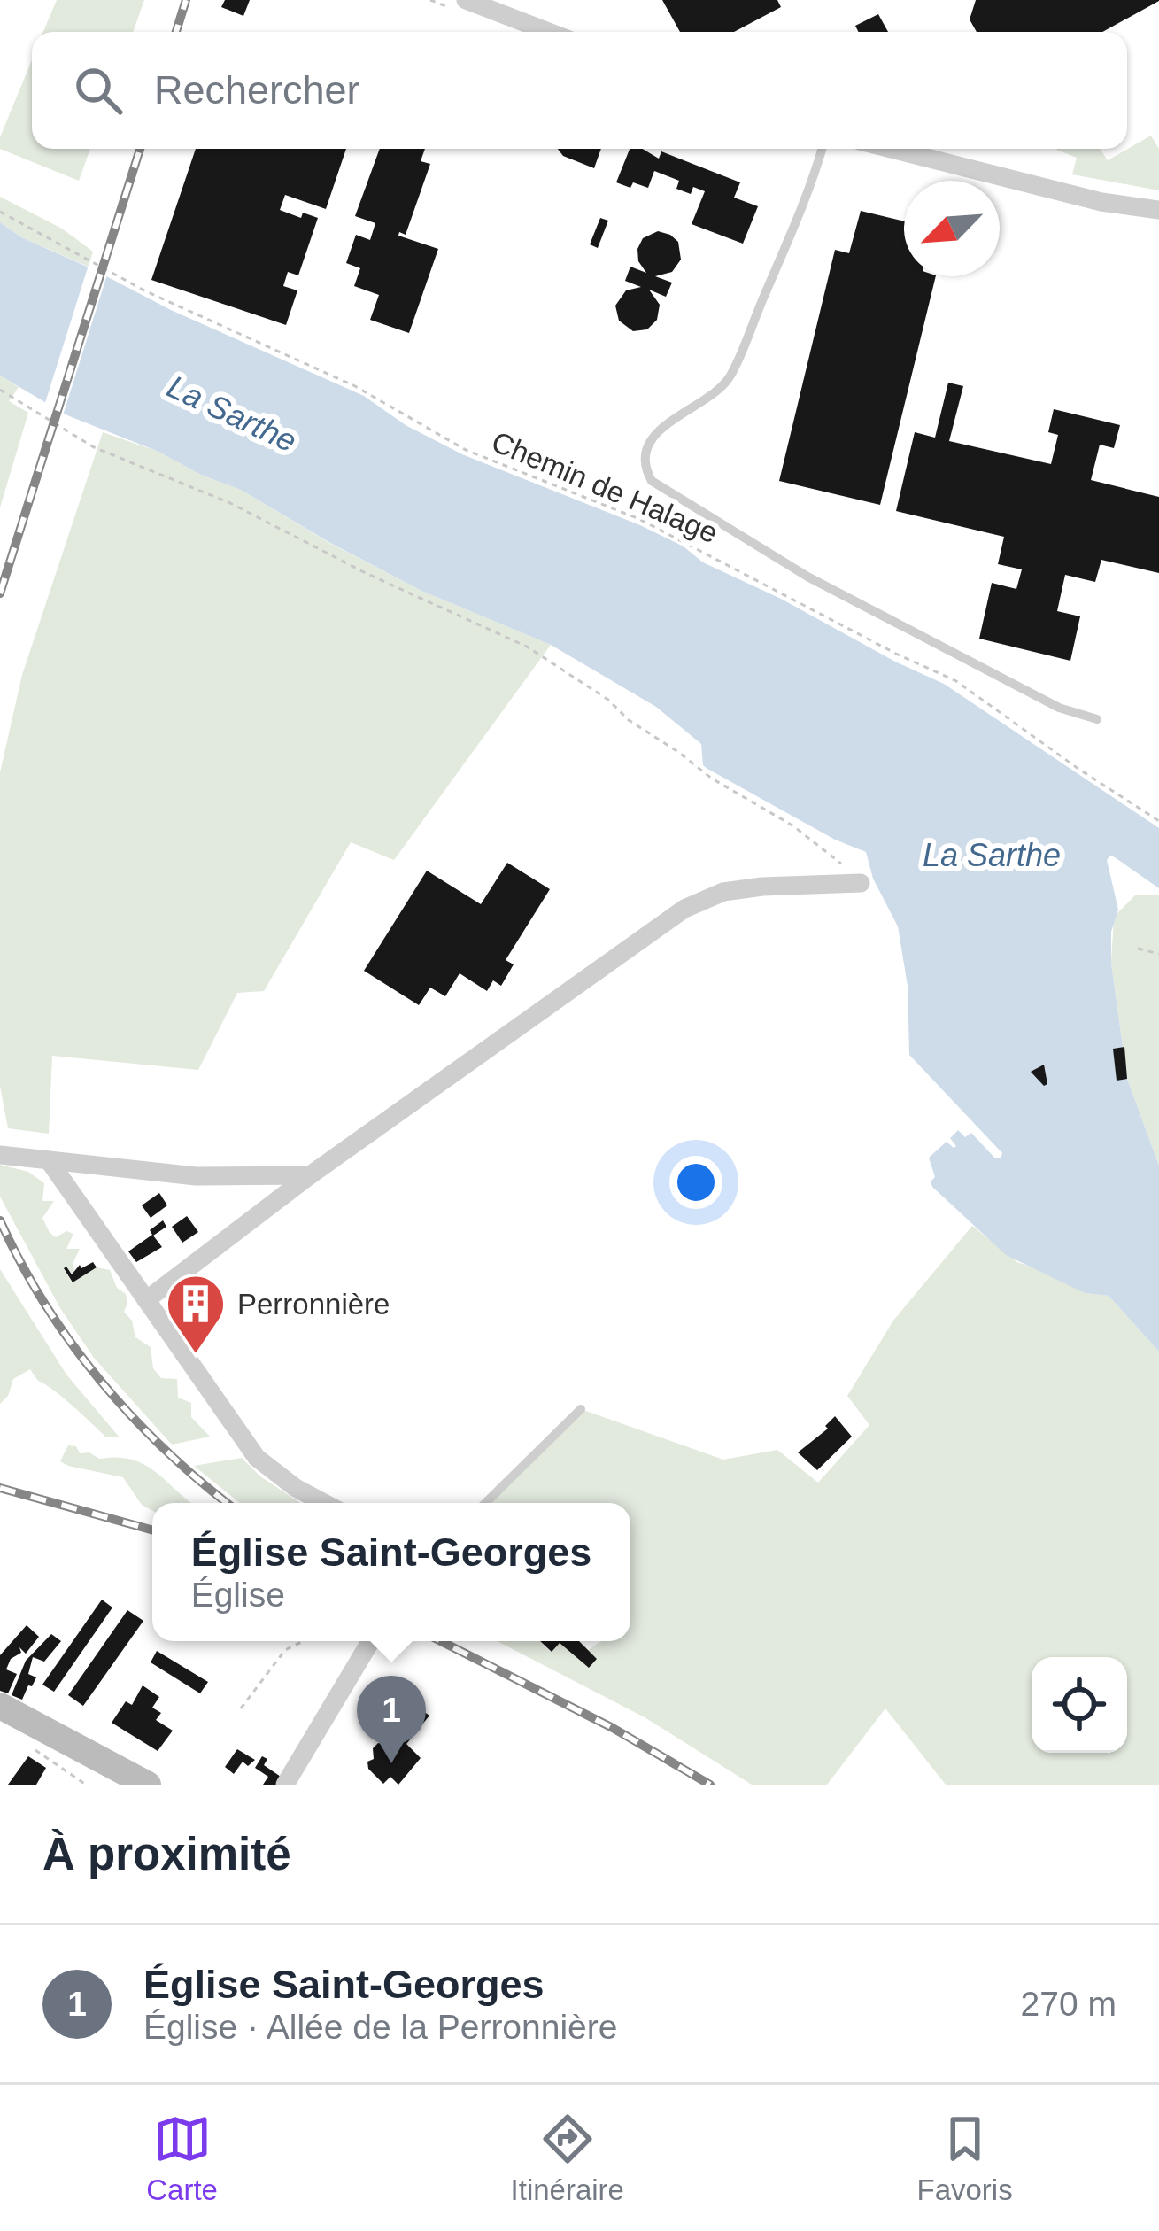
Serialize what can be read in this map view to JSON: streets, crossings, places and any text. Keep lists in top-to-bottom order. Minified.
{"streets":{"path":["Chemin de Halage"]},"water":["La Sarthe"],"places":{"building":["Perronnière"]},"north":"bottom left","page":{"search":"Rechercher","popup":["Église Saint-Georges","Église"],"pins":"1","heading":"À proximité","list":[{"mark":"1","name":"Église Saint-Georges","note":"Église · Allée de la Perronnière","value":"270 m"}],"nav":["Carte","Itinéraire","Favoris"]}}
